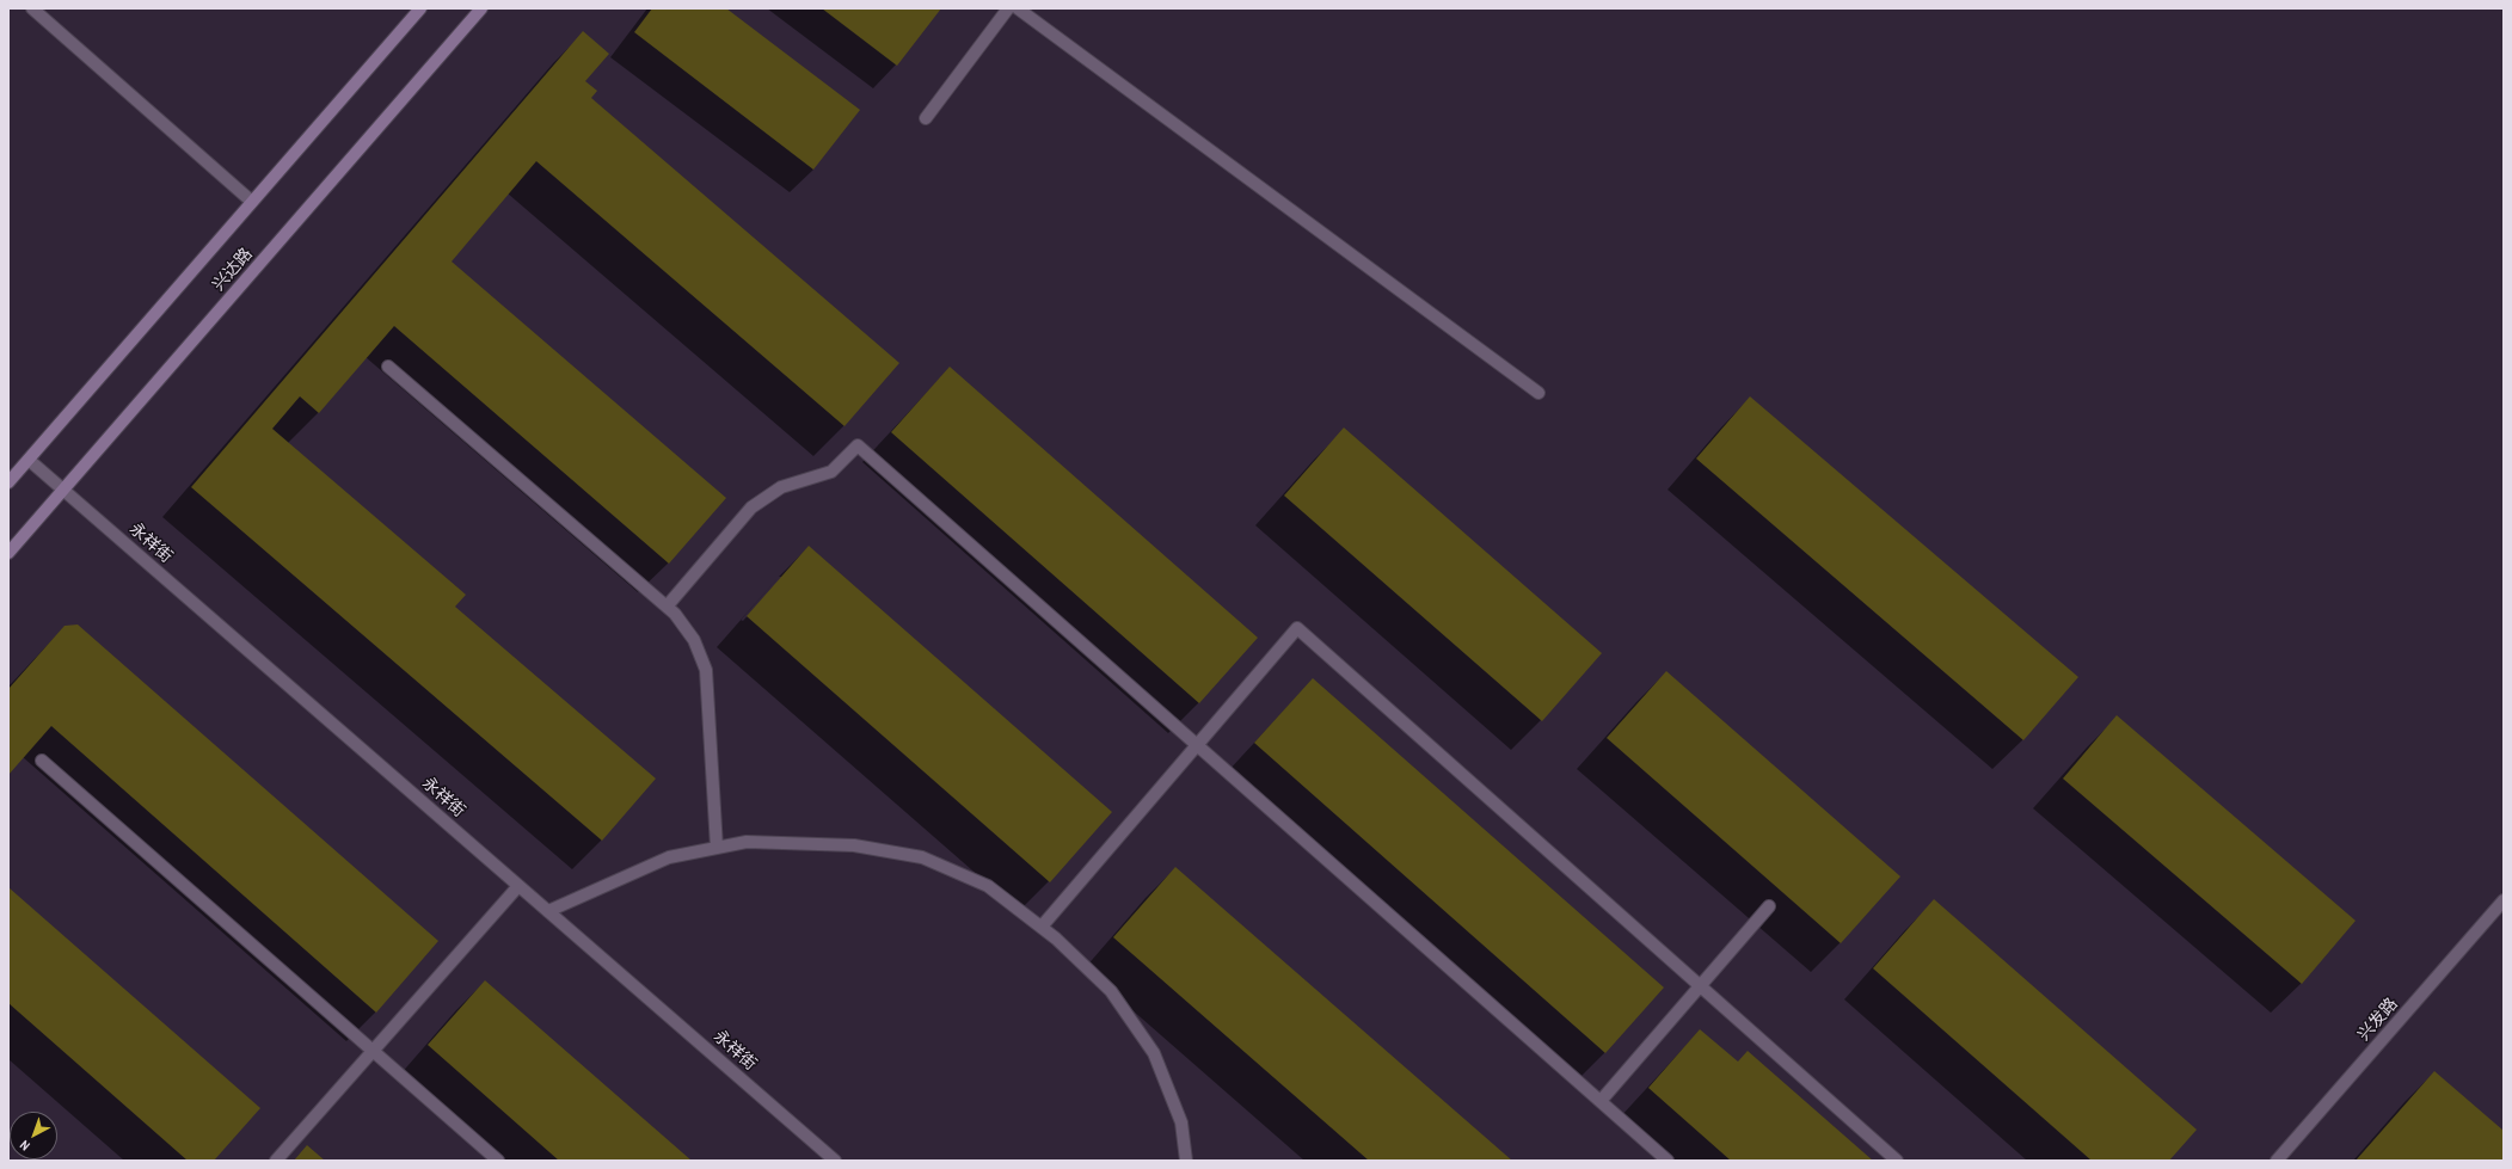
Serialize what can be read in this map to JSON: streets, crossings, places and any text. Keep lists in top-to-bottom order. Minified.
{"streets":{"main road":["兴达路"],"street":["永祥街","兴发路"]},"crossings":[["兴达路","永祥街"]],"north":"bottom left"}
